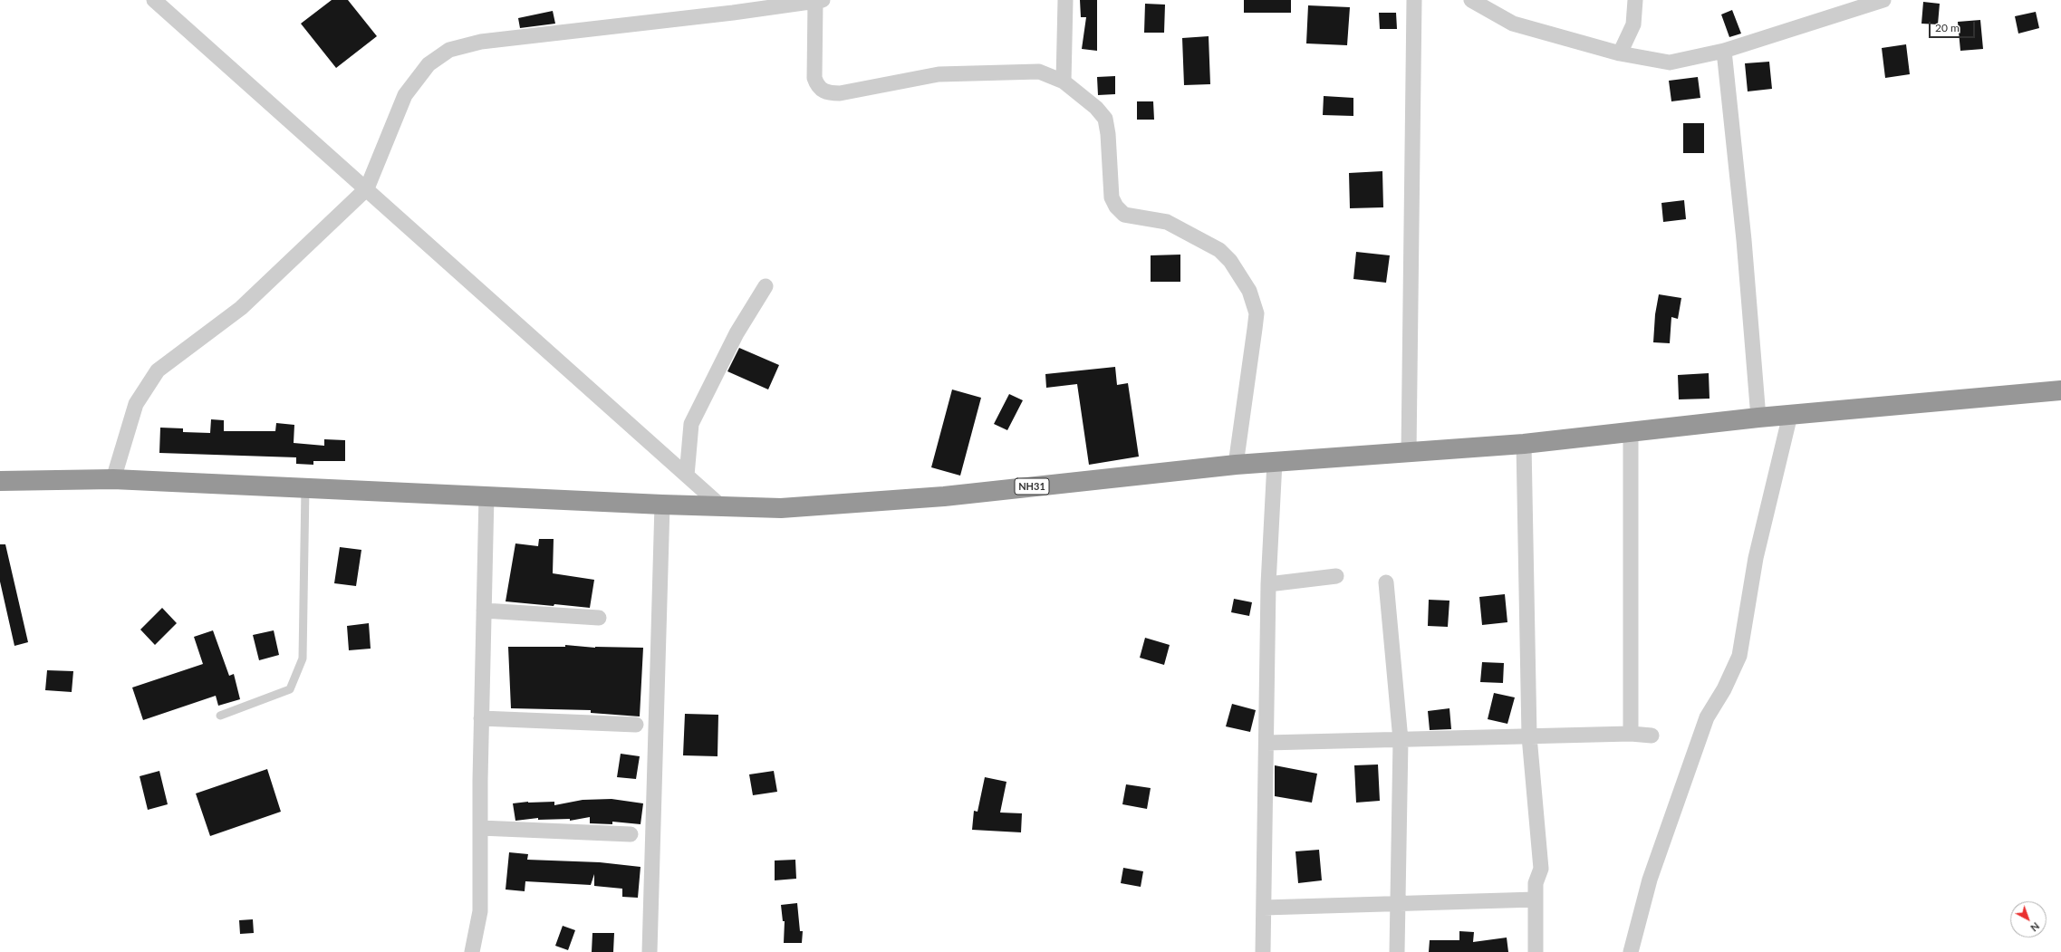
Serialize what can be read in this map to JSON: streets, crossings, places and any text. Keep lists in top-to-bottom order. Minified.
{"streets":{"highway":["NH31"]},"scale_bar":"20 m","north":"bottom right"}
